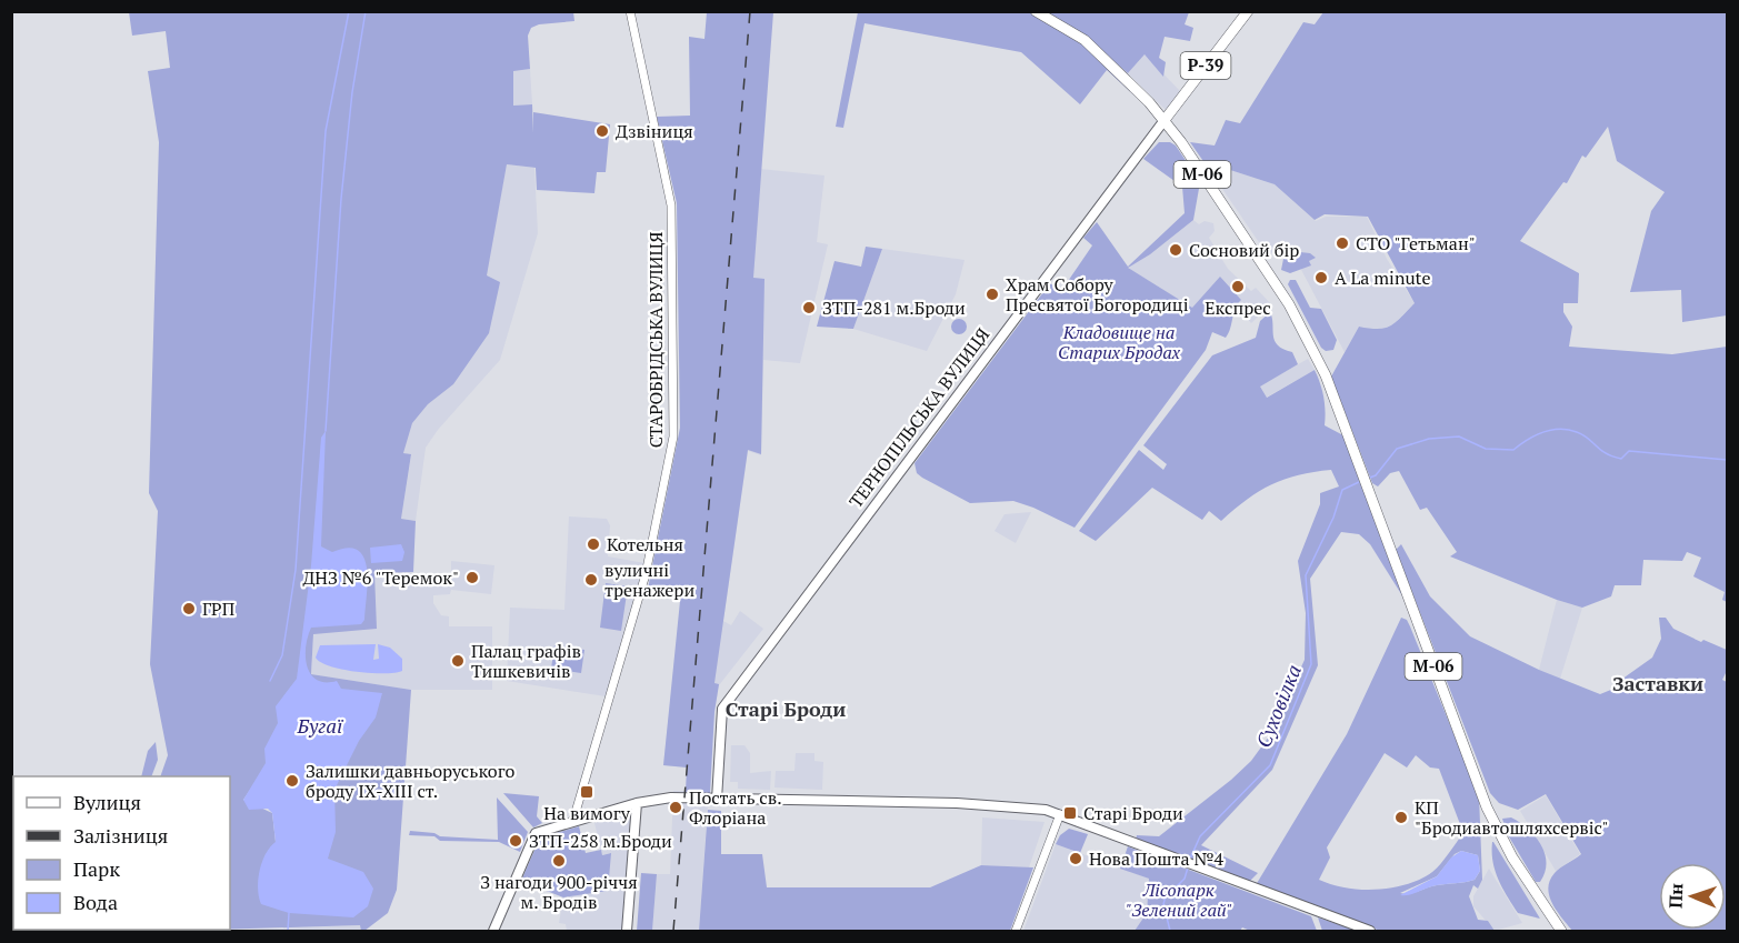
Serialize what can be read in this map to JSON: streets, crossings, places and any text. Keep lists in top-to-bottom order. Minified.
{"streets":{"main road":["Р-39","М-06","ТЕРНОПІЛЬСЬКА ВУЛИЦЯ"],"street":["СТАРОБРІДСЬКА ВУЛИЦЯ"]},"crossings":[["М-06","ТЕРНОПІЛЬСЬКА ВУЛИЦЯ"]],"districts":["Заставки","Старі Броди"],"water":["Суховілка","Бугаї"],"parks":["Кладовище на Старих Бродах","Лісопарк \"Зелений гай\""],"places":{"other":["Дзвіниця","СТО \"Гетьман\"","Сосновий бір","A La minute","Експрес","Храм Собору Пресвятої Богородиці","ЗТП-281 м.Броди","Котельня","ДНЗ №6 \"Теремок\"","вуличні тренажери","ГРП","Палац графів Тишкевичів","Залишки давньоруського броду IX-XIII ст.","Постать св. Флоріана","КП \"Бродиавтошляхсервіс\"","ЗТП-258 м.Броди","Нова Пошта №4","З нагоди 900-річчя м. Бродів"],"transit":["На вимогу","Старі Броди"]},"legend":["Вулиця","Залізниця","Парк","Вода"],"north":"left"}
